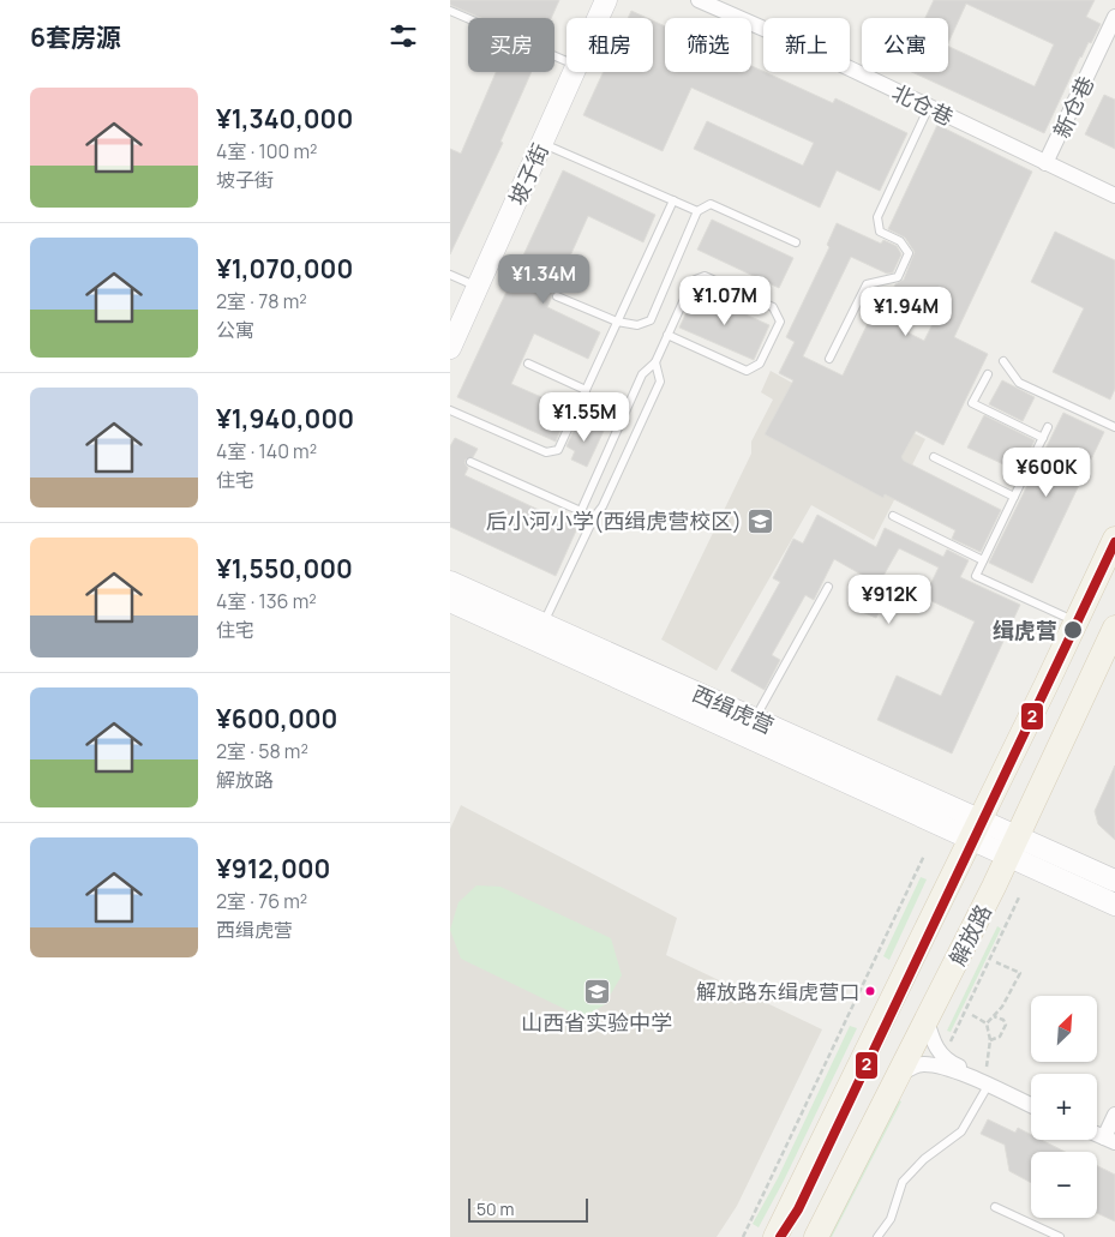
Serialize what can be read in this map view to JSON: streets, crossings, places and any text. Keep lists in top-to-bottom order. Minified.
{"streets":{"main road":["坡子街","西缉虎营","解放路"],"street":["北仓巷","新仓巷"]},"crossings":[["北仓巷","新仓巷"],["西缉虎营","解放路"]],"places":{"school or university":["后小河小学(西缉虎营校区)","山西省实验中学"],"other":["缉虎营","解放路东缉虎营口"]},"lines":["transit line 2"],"scale_bar":"50 m","north":"top right","page":{"heading":"6套房源","chip":["买房","租房","筛选","新上","公寓"],"list":[{"name":"¥1,340,000","note":"4室 · 100 m² · 坡子街"},{"name":"¥1,070,000","note":"2室 · 78 m² · 公寓"},{"name":"¥1,940,000","note":"4室 · 140 m² · 住宅"},{"name":"¥1,550,000","note":"4室 · 136 m² · 住宅"},{"name":"¥600,000","note":"2室 · 58 m² · 解放路"},{"name":"¥912,000","note":"2室 · 76 m² · 西缉虎营"}],"price":["¥1.34M","¥1.07M","¥1.94M","¥1.55M","¥600K","¥912K"],"map_buttons":["+","−"],"scale":"50 m"}}
